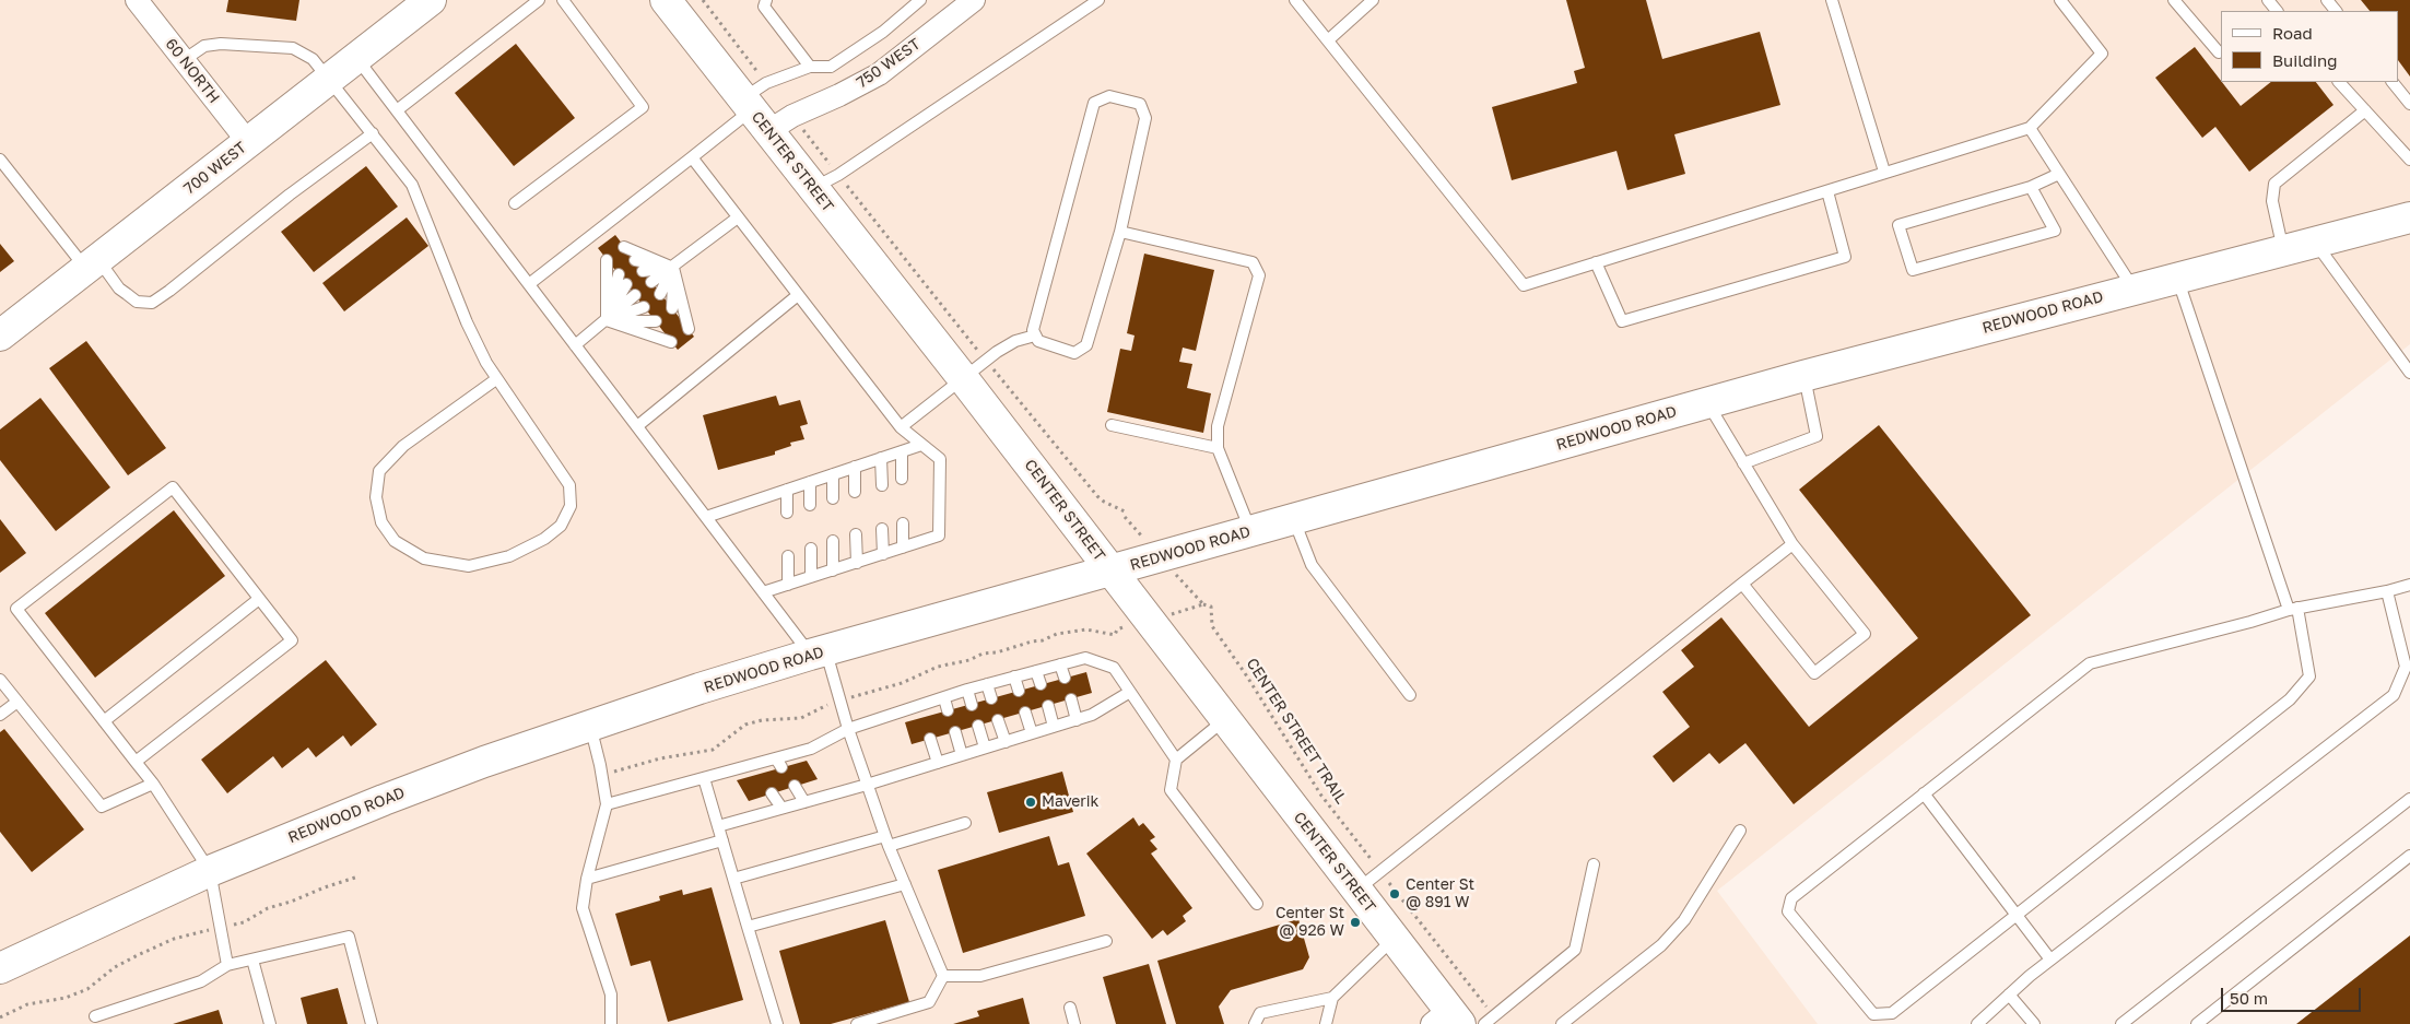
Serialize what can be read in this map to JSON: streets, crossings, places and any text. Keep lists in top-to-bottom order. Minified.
{"streets":{"main road":["CENTER STREET","700 WEST","REDWOOD ROAD"],"street":["750 WEST","60 NORTH"],"path":["CENTER STREET TRAIL"]},"crossings":[["750 WEST","CENTER STREET"],["60 NORTH","700 WEST"],["CENTER STREET","REDWOOD ROAD"]],"places":["Maverik","Center St @ 891 W","Center St @ 926 W"],"legend":["Road","Building"],"scale_bar":"50 m"}
